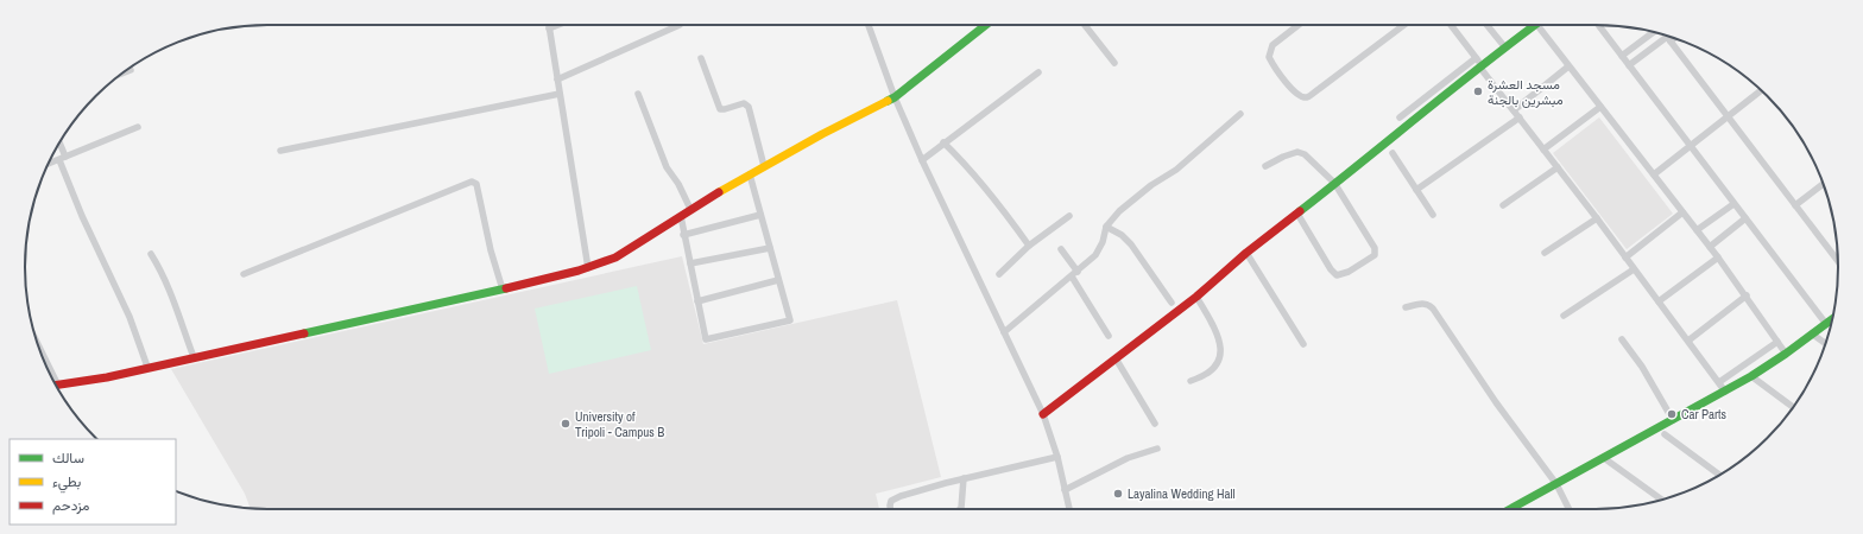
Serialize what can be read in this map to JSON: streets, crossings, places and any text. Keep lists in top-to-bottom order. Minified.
{"places":["مسجد العشرة مبشرين بالجنة","Car Parts","University of Tripoli - Campus B","Layalina Wedding Hall"],"legend":["سالك","بطيء","مزدحم"]}
